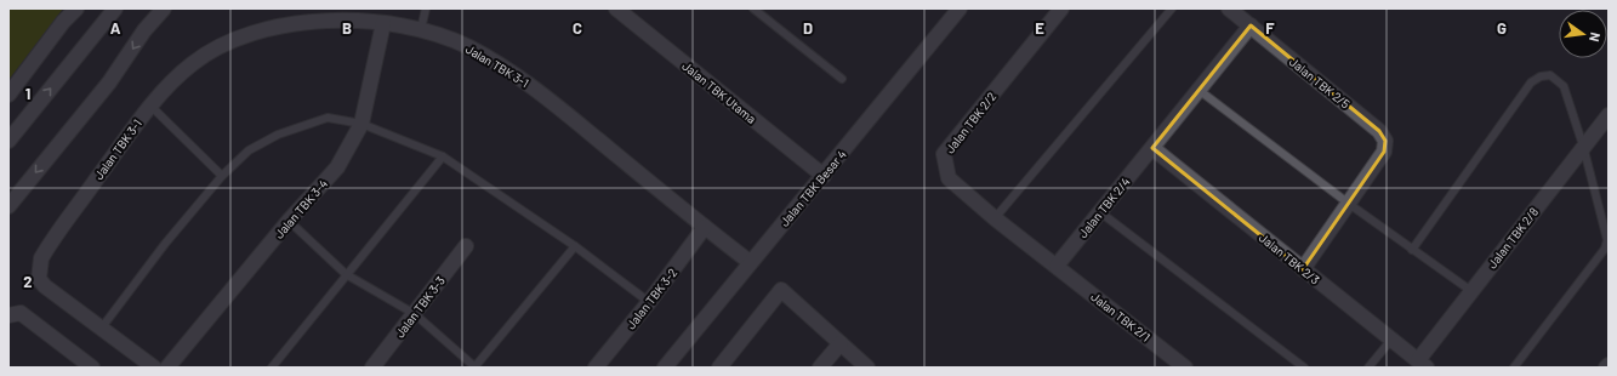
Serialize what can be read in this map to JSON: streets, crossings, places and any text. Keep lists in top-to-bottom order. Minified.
{"streets":{"street":["Jalan TBK 3-1","Jalan TBK 2/5","Jalan TBK Utama","Jalan TBK 2/2","Jalan TBK Besar 4","Jalan TBK 2/4","Jalan TBK 3-4","Jalan TBK 2/8","Jalan TBK 2/3","Jalan TBK 3-2","Jalan TBK 3-3","Jalan TBK 2/1"]},"crossings":[["Jalan TBK 3-1","Jalan TBK Besar 4"],["Jalan TBK 3-1","Jalan TBK 3-4"],["Jalan TBK 3-1","Jalan TBK 3-2"],["Jalan TBK 2/5","Jalan TBK 2/4"],["Jalan TBK Utama","Jalan TBK Besar 4"],["Jalan TBK 2/2","Jalan TBK 2/4"],["Jalan TBK 2/2","Jalan TBK 2/1"],["Jalan TBK 2/4","Jalan TBK 2/3"],["Jalan TBK 2/4","Jalan TBK 2/1"],["Jalan TBK 2/8","Jalan TBK 2/3"]],"north":"right","grid":{"columns":["A","B","C","D","E","F","G"],"rows":["1","2"]}}
